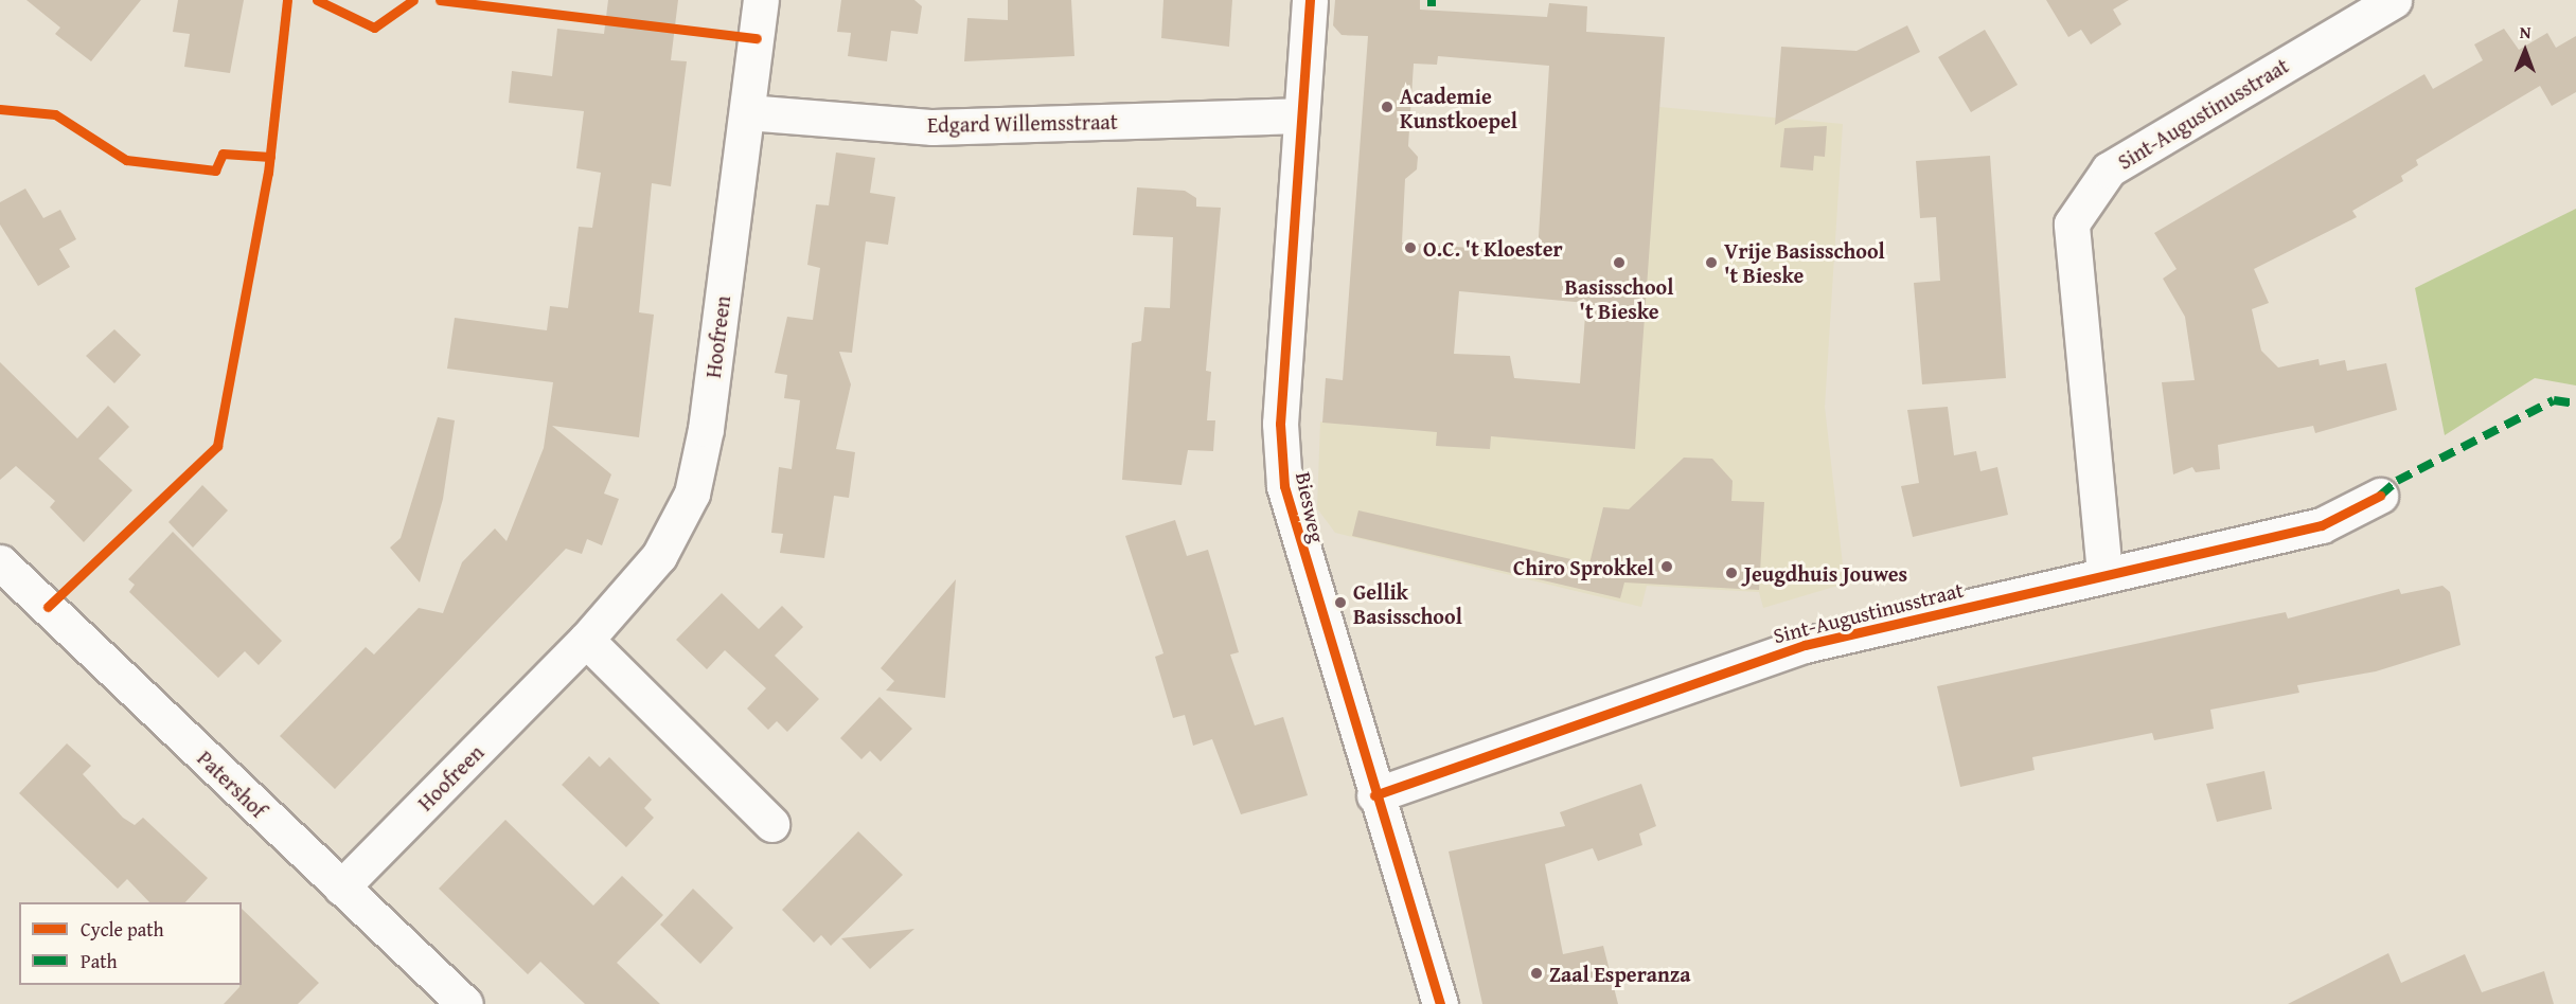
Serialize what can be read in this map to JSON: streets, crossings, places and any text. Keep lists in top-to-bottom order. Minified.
{"streets":{"street":["Sint-Augustinusstraat","Edgard Willemsstraat","Hoofreen","Biesweg","Patershof"]},"crossings":[["Sint-Augustinusstraat","Biesweg"],["Edgard Willemsstraat","Hoofreen"],["Edgard Willemsstraat","Biesweg"],["Hoofreen","Patershof"]],"places":["Academie Kunstkoepel","O.C. 't Kloester","Basisschool 't Bieske","Vrije Basisschool 't Bieske","Chiro Sprokkel","Jeugdhuis Jouwes","Gellik Basisschool","Zaal Esperanza"],"legend":["Cycle path","Path"],"north":"top"}
